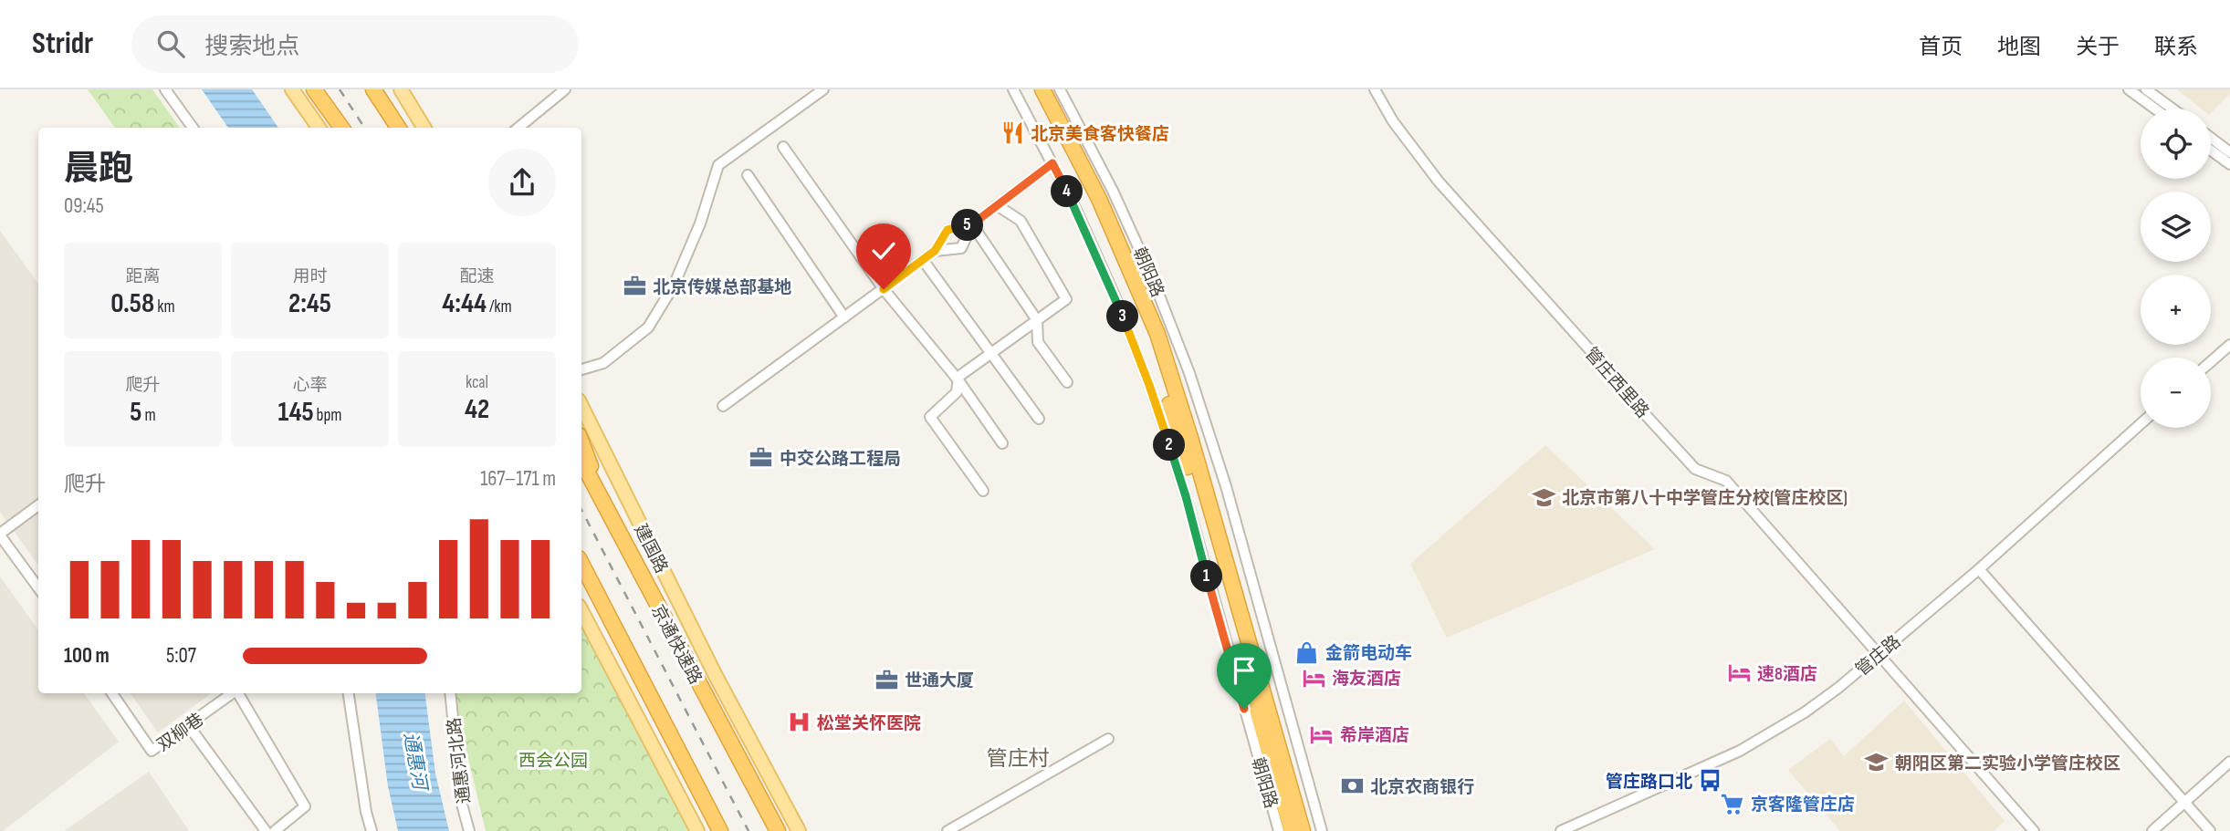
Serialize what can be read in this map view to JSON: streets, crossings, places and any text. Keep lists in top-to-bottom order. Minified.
{"streets":{"highway":["朝阳路","京通快速路"],"main road":["建国路"],"street":["管庄西里路","管庄路","双柳巷","通惠河北路"]},"crossings":[["管庄西里路","管庄路"]],"districts":["管庄村"],"water":["通惠河"],"parks":["西会公园"],"places":{"restaurant":["北京美食客快餐店"],"office":["北京传媒总部基地","中交公路工程局","世通大厦"],"school or university":["北京市第八十中学管庄分校(管庄校区)","朝阳区第二实验小学管庄校区"],"shop":["金箭电动车"],"hotel":["速8酒店","海友酒店","希岸酒店"],"hospital":["松堂关怀医院"],"bus stop":["管庄路口北"],"bank":["北京农商银行"],"supermarket":["京客隆管庄店"]},"page":{"header":"Stridr","search":"搜索地点","nav":["首页","地图","关于","联系"],"map_buttons":["+","−"],"heading":["晨跑","09:45"],"pins":["4","5","3","2","1"],"stats":[["距离","0.58 km"],["用时","2:45"],["配速","4:44 /km"],["爬升","5 m"],["心率","145 bpm"],["kcal","42"]],"chart":["爬升","167–171 m"],"list":[{"name":"100 m","note":"5:07"}]}}
